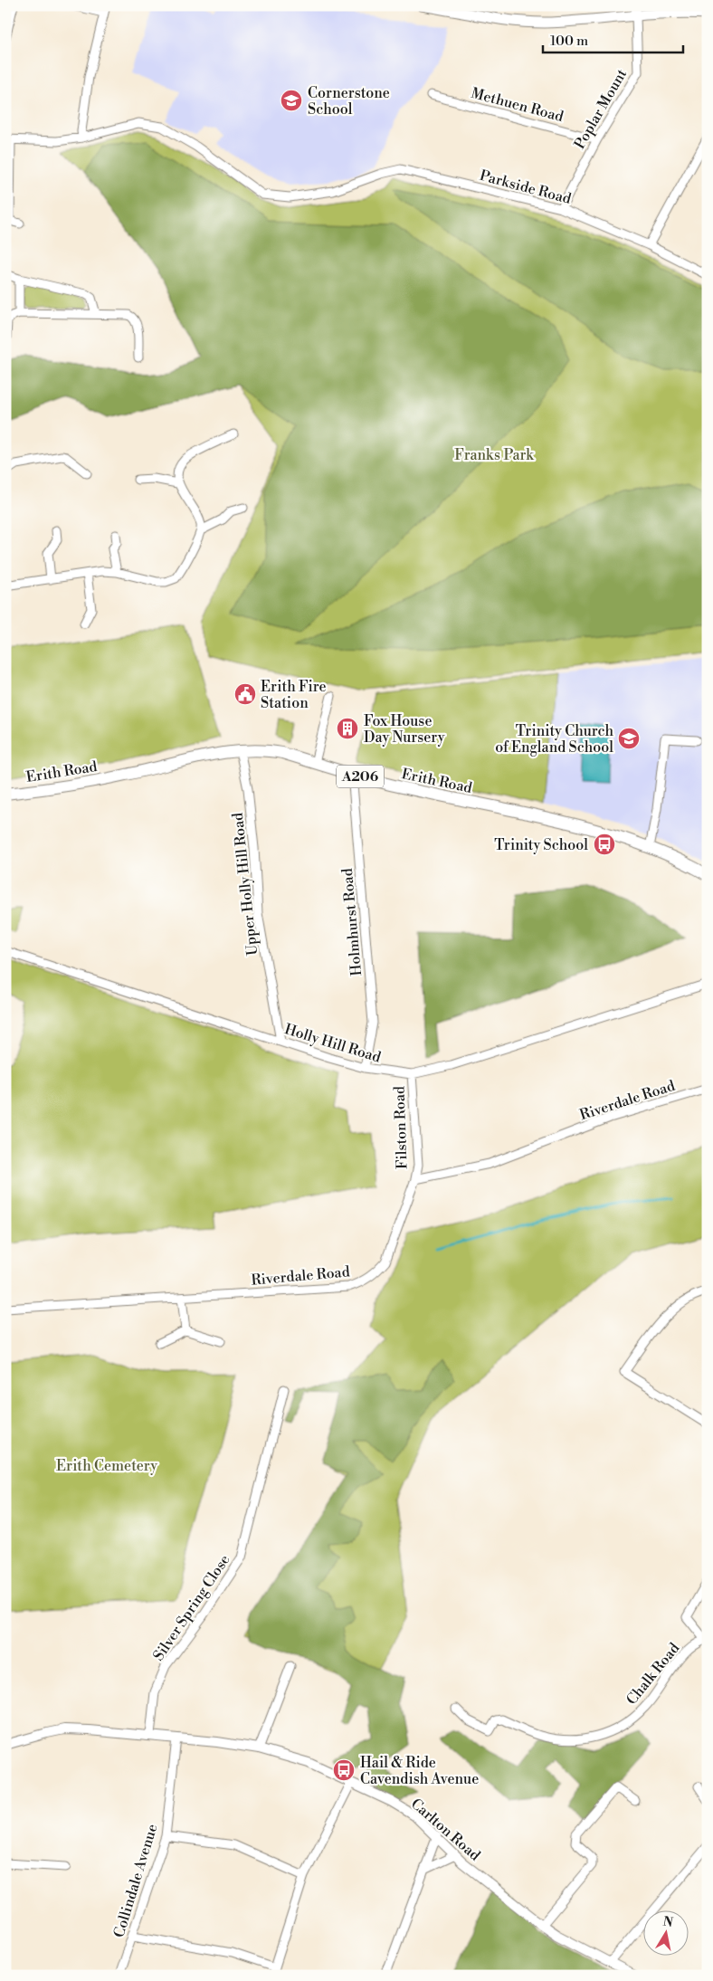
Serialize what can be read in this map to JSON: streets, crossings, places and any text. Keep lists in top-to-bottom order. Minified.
{"streets":{"main road":["Erith Road","A206"],"street":["Methuen Road","Poplar Mount","Parkside Road","Upper Holly Hill Road","Holmhurst Road","Holly Hill Road","Riverdale Road","Filston Road","Silver Spring Close","Chalk Road","Carlton Road","Collindale Avenue"]},"crossings":[["Methuen Road","Poplar Mount"],["Poplar Mount","Parkside Road"],["Erith Road","Upper Holly Hill Road"],["Erith Road","Holmhurst Road"],["Upper Holly Hill Road","Holly Hill Road"],["Holmhurst Road","Holly Hill Road"],["Holly Hill Road","Filston Road"],["Riverdale Road","Filston Road"],["Silver Spring Close","Carlton Road"],["Carlton Road","Collindale Avenue"]],"parks":["Franks Park","Erith Cemetery"],"places":{"school or university":["Cornerstone School","Trinity Church of England School"],"public building":["Erith Fire Station"],"building":["Fox House Day Nursery"],"bus stop":["Trinity School","Hail & Ride Cavendish Avenue"]},"scale_bar":"100 m","north":"top"}
